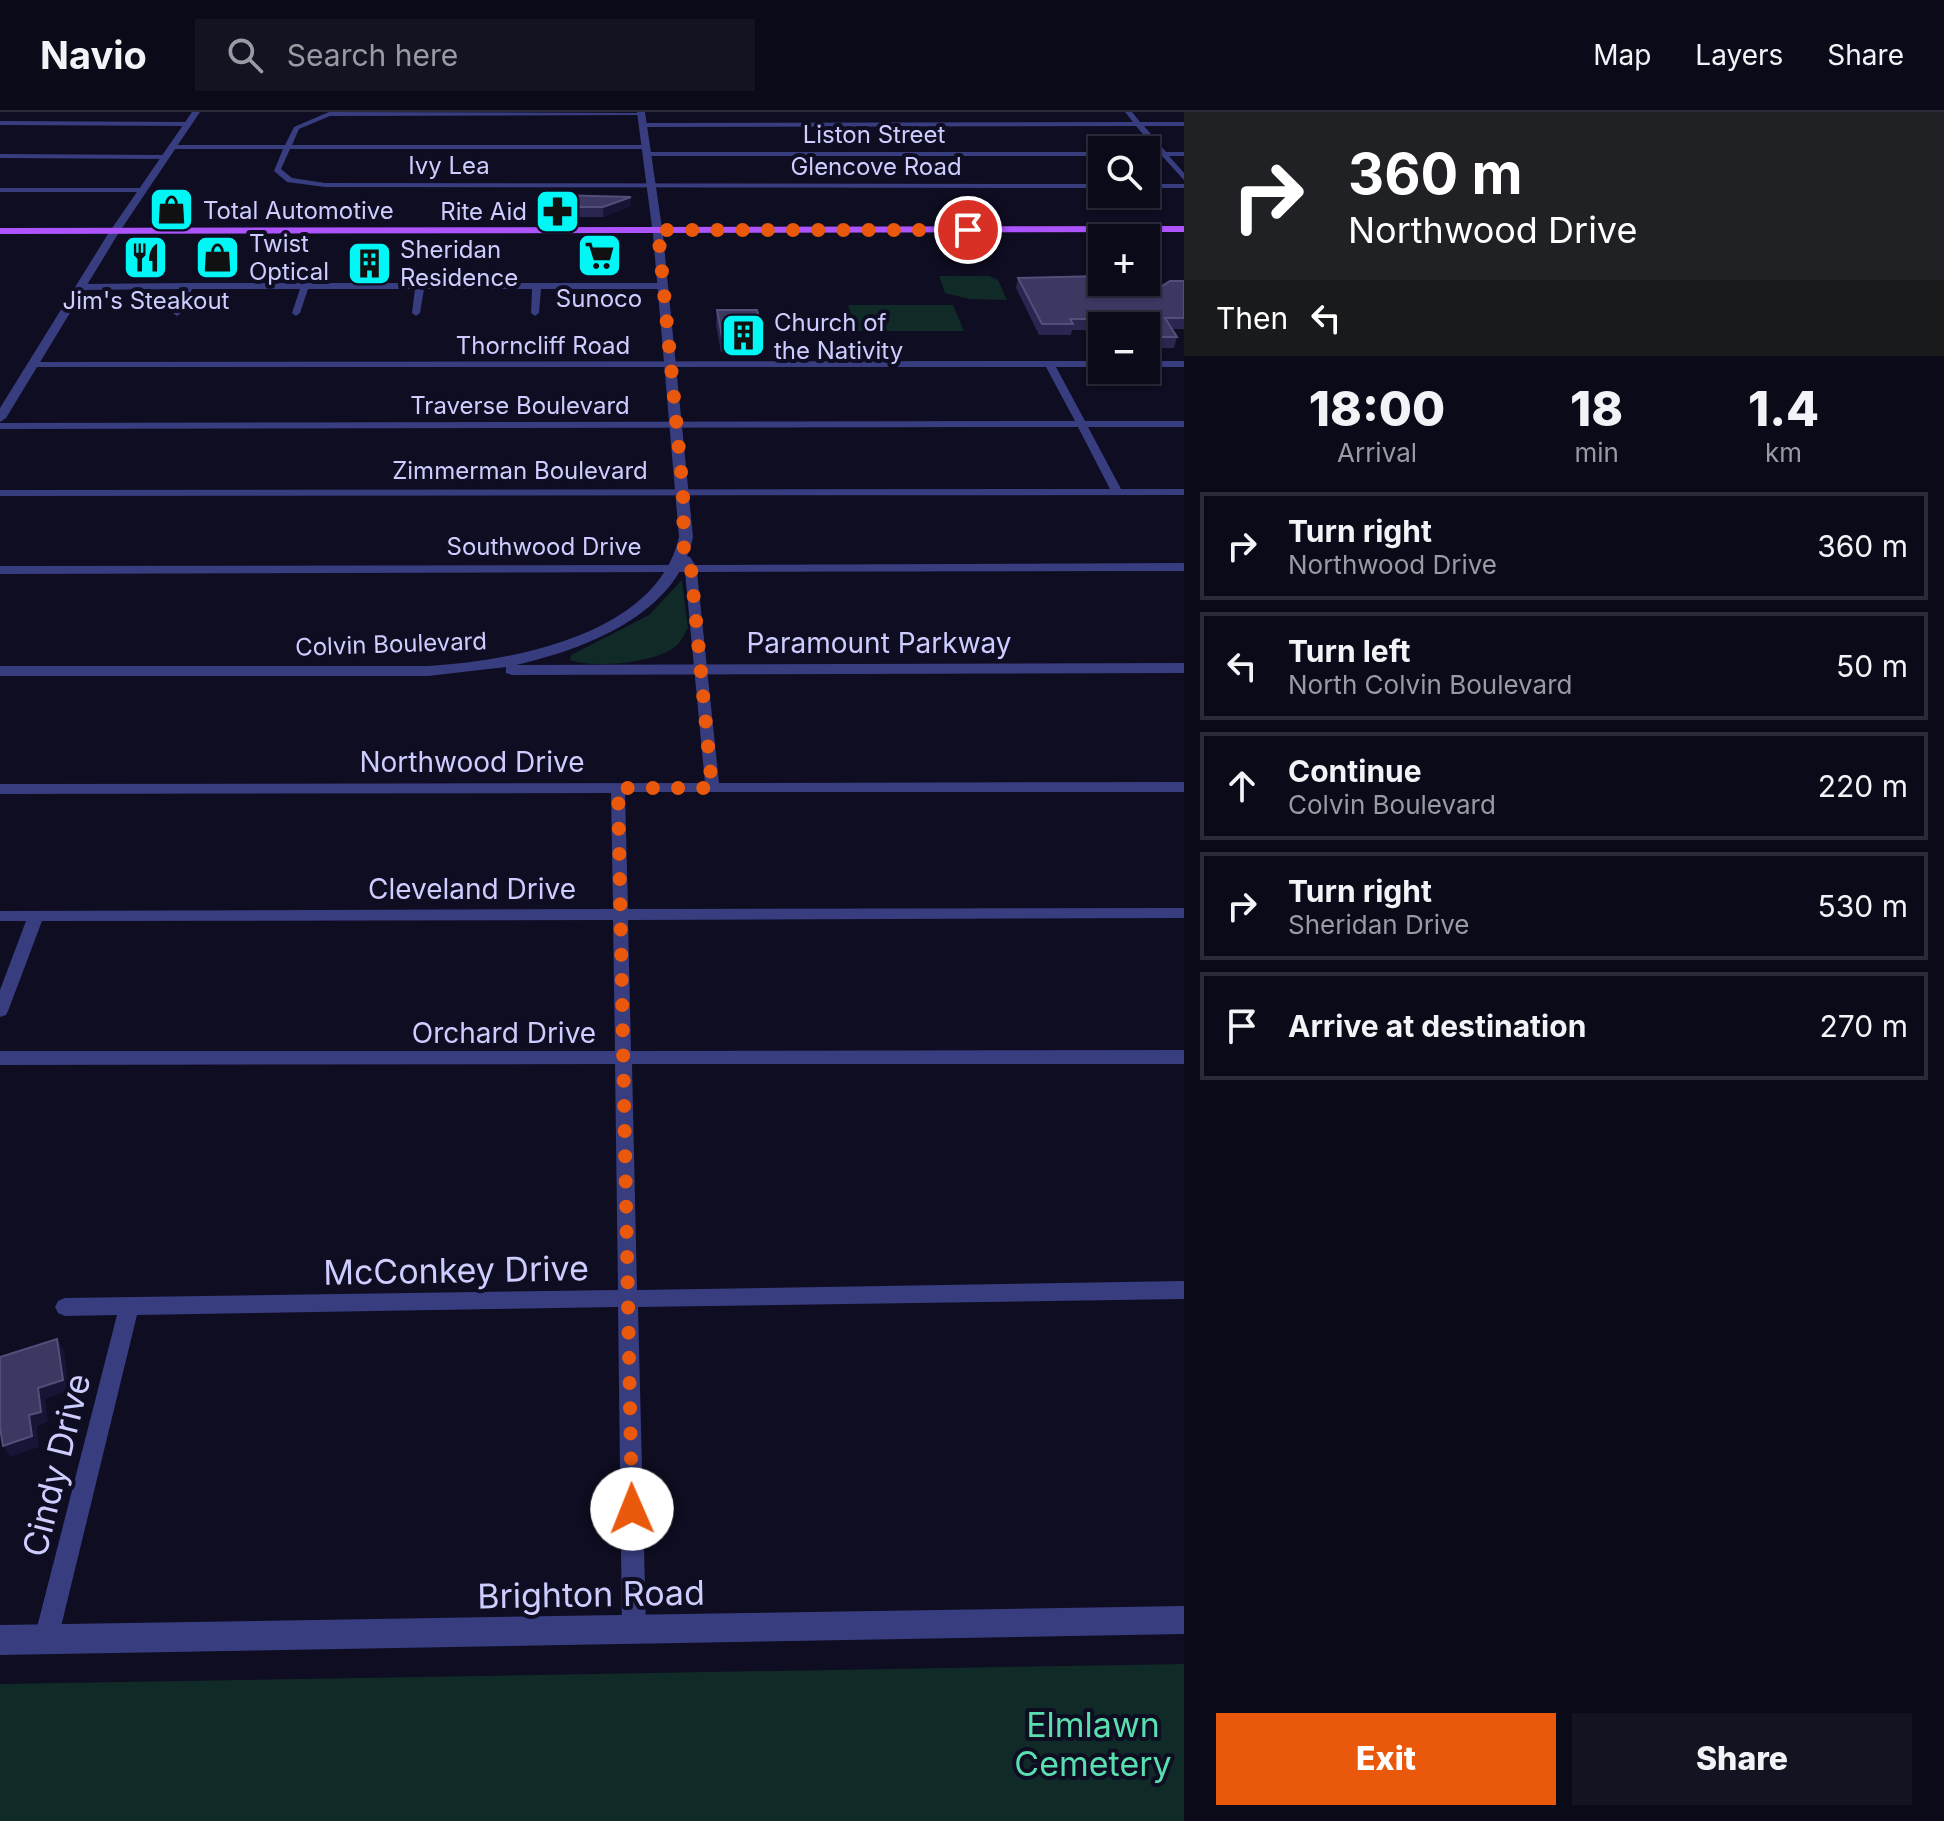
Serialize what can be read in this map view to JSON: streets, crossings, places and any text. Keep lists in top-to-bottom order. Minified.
{"streets":{"street":["Liston Street","Ivy Lea","Glencove Road","Thorncliff Road","Traverse Boulevard","Zimmerman Boulevard","Southwood Drive","Paramount Parkway","Colvin Boulevard","Northwood Drive","Cleveland Drive","Orchard Drive","McConkey Drive","Cindy Drive","Brighton Road"]},"crossings":[["Liston Street","Ivy Lea"],["Ivy Lea","Glencove Road"],["Southwood Drive","Colvin Boulevard"],["Paramount Parkway","Colvin Boulevard"],["McConkey Drive","Cindy Drive"],["Cindy Drive","Brighton Road"]],"parks":["Elmlawn Cemetery"],"places":{"shop":["Total Automotive","Twist Optical"],"pharmacy":["Rite Aid"],"supermarket":["Sunoco"],"restaurant":["Jim's Steakout"],"building":["Sheridan Residence","Church of the Nativity"]},"page":{"header":"Navio","search":"Search here","nav":["Map","Layers","Share"],"turn":["360 m","Northwood Drive"],"map_buttons":["+","−"],"then":"Then","eta":["18:00","Arrival","18","min","1.4","km"],"list":[{"name":"Turn right","note":"Northwood Drive","value":"360 m"},{"name":"Turn left","note":"North Colvin Boulevard","value":"50 m"},{"name":"Continue","note":"Colvin Boulevard","value":"220 m"},{"name":"Turn right","note":"Sheridan Drive","value":"530 m"},{"name":"Arrive at destination","value":"270 m"}],"buttons":["Exit","Share"]}}
